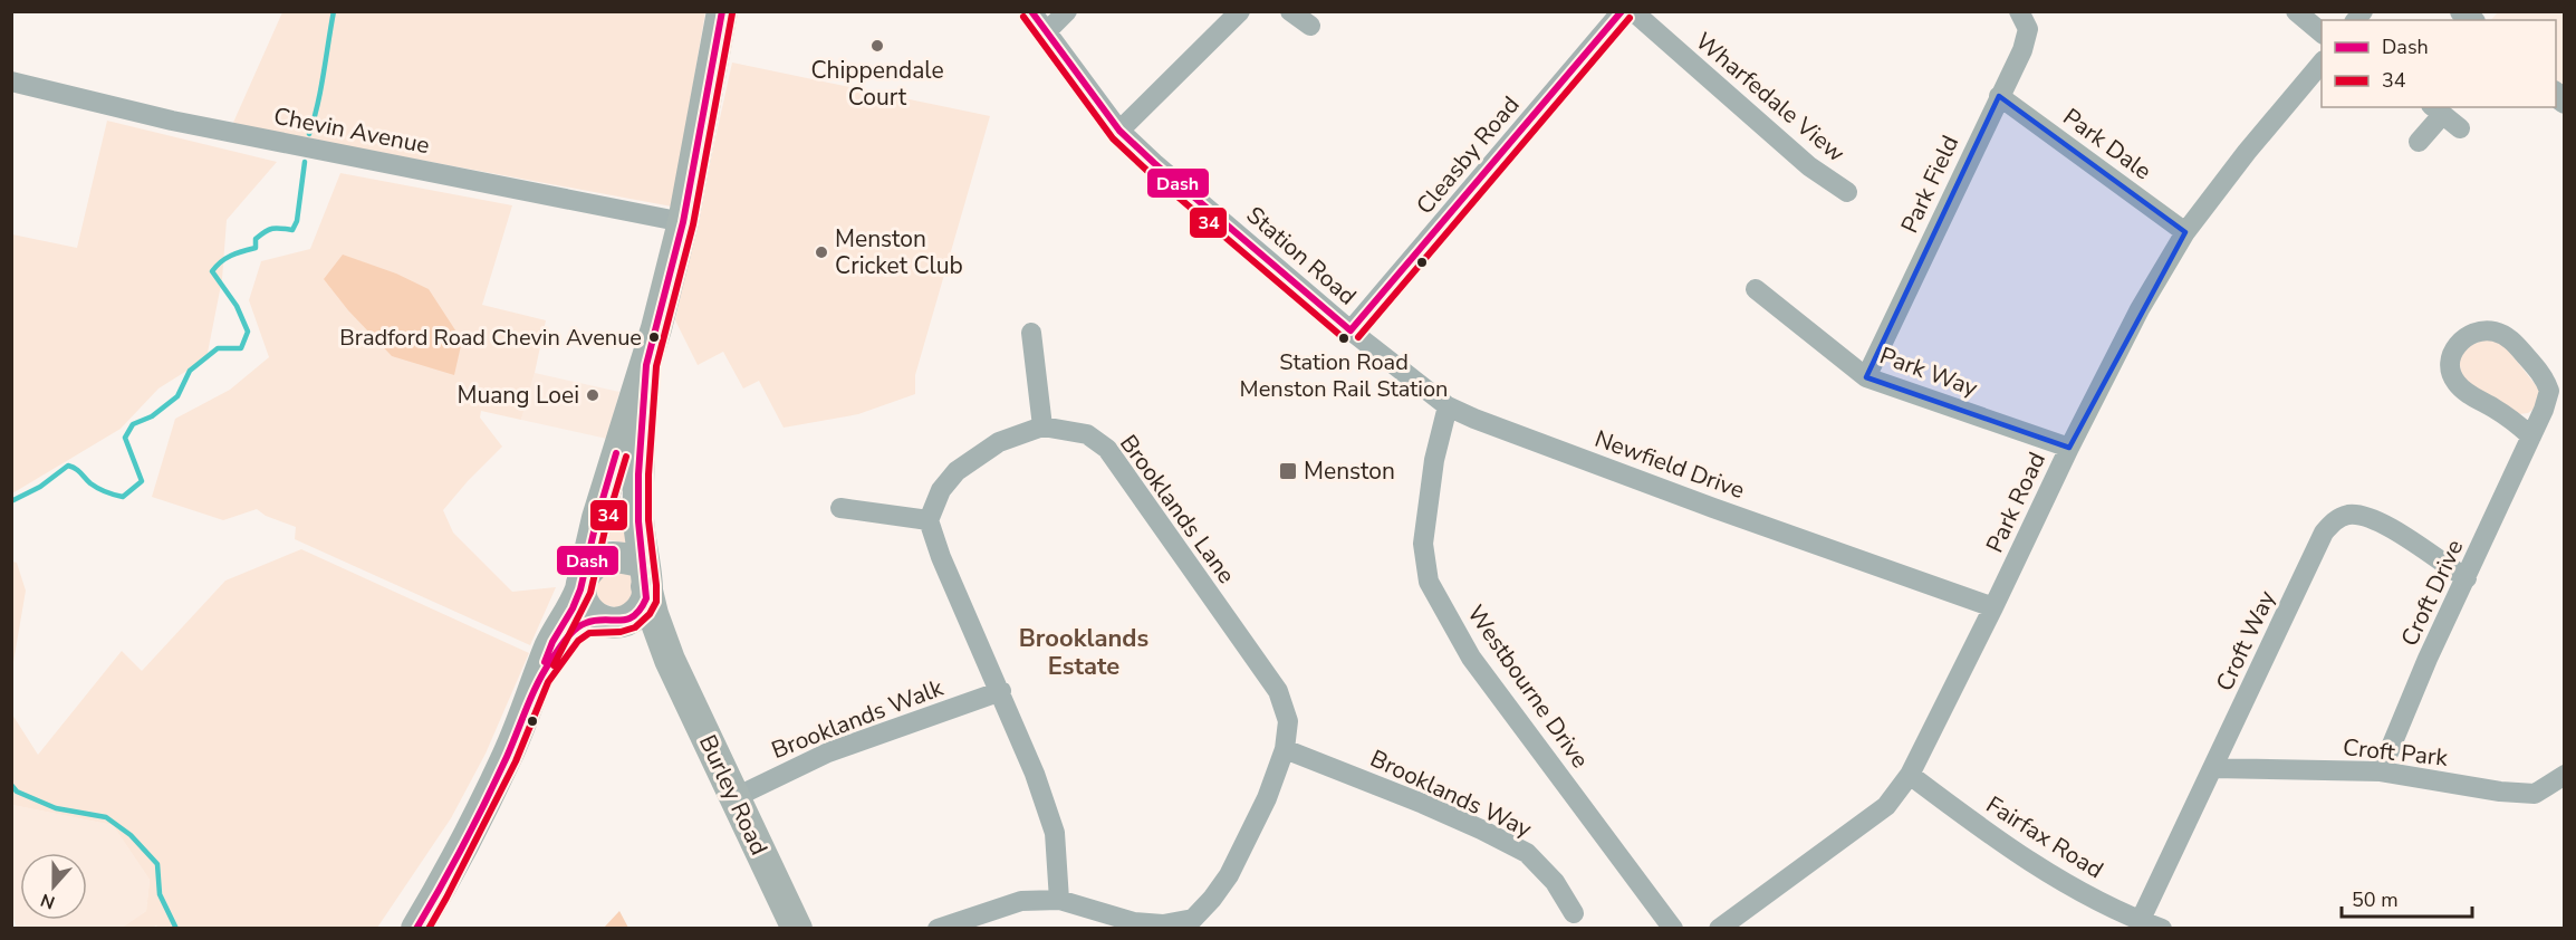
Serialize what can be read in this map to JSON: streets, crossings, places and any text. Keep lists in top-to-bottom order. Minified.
{"streets":{"main road":["Burley Road"],"street":["Wharfedale View","Chevin Avenue","Park Dale","Cleasby Road","Park Field","Station Road","Park Way","Newfield Drive","Park Road","Brooklands Lane","Croft Drive","Croft Way","Westbourne Drive","Brooklands Walk","Croft Park","Brooklands Way","Fairfax Road"]},"crossings":[["Park Dale","Park Field"],["Park Dale","Park Road"],["Cleasby Road","Station Road"],["Cleasby Road","Newfield Drive"],["Park Field","Park Way"],["Station Road","Newfield Drive"],["Park Way","Park Road"],["Newfield Drive","Park Road"],["Newfield Drive","Westbourne Drive"],["Park Road","Fairfax Road"],["Brooklands Lane","Brooklands Way"],["Croft Drive","Croft Way"],["Croft Drive","Croft Park"],["Croft Way","Croft Park"],["Croft Way","Fairfax Road"],["Brooklands Walk","Burley Road"]],"districts":["Brooklands Estate"],"places":{"other":["Chippendale Court","Menston Cricket Club","Bradford Road Chevin Avenue","Station Road Menston Rail Station","Muang Loei"],"transit":["Menston"]},"lines":["transit line Dash","transit line 34"],"legend":["Dash","34"],"scale_bar":"50 m","north":"bottom"}
